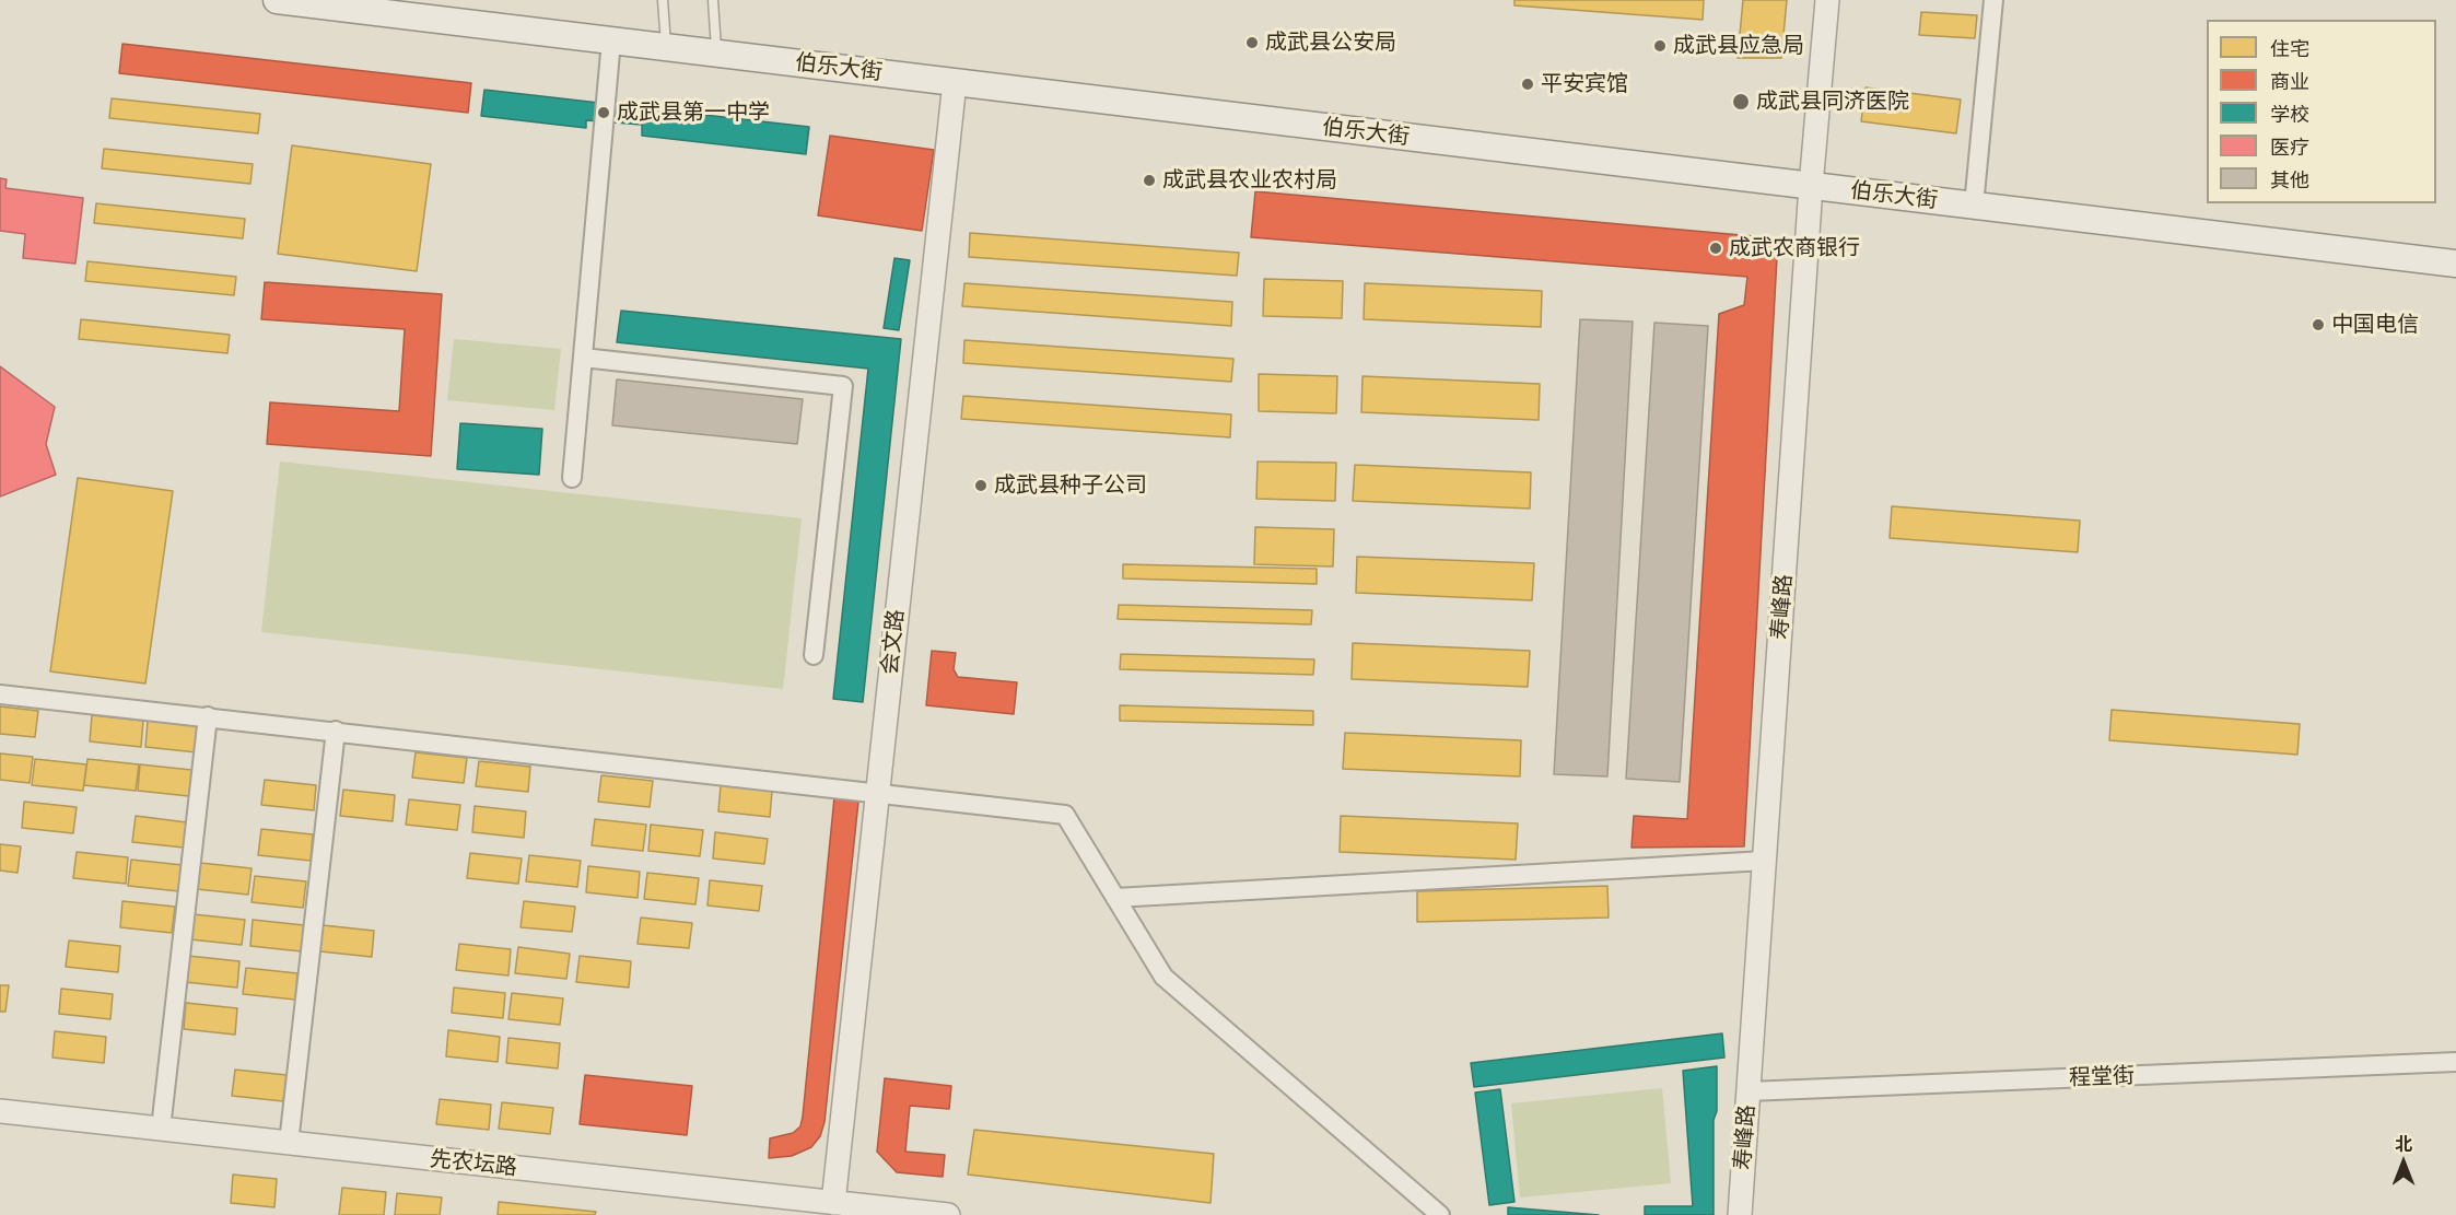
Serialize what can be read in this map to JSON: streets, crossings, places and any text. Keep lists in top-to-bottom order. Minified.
{"streets":{"main road":["伯乐大街"],"street":["寿峰路","会文路","程堂街","先农坛路"]},"crossings":[["伯乐大街","寿峰路"],["伯乐大街","会文路"],["寿峰路","程堂街"],["会文路","先农坛路"]],"places":["成武县公安局","成武县应急局","平安宾馆","成武县同济医院","成武县第一中学","成武县农业农村局","成武农商银行","中国电信","成武县种子公司"],"legend":["住宅","商业","学校","医疗","其他"],"north":"top"}
